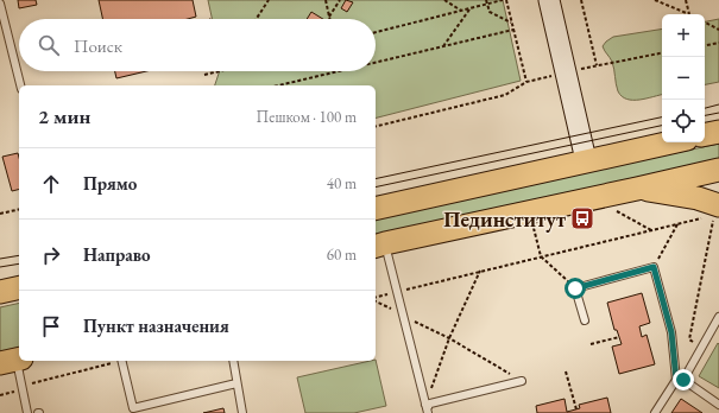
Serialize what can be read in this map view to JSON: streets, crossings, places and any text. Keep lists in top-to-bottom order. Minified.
{"places":{"bus stop":["Пединститут"]},"page":{"map_buttons":["+","−"],"search":"Поиск","heading":["2 мин","Пешком · 100 m"],"list":[["Прямо","40 m"],["Направо","60 m"],"Пункт назначения"]}}
